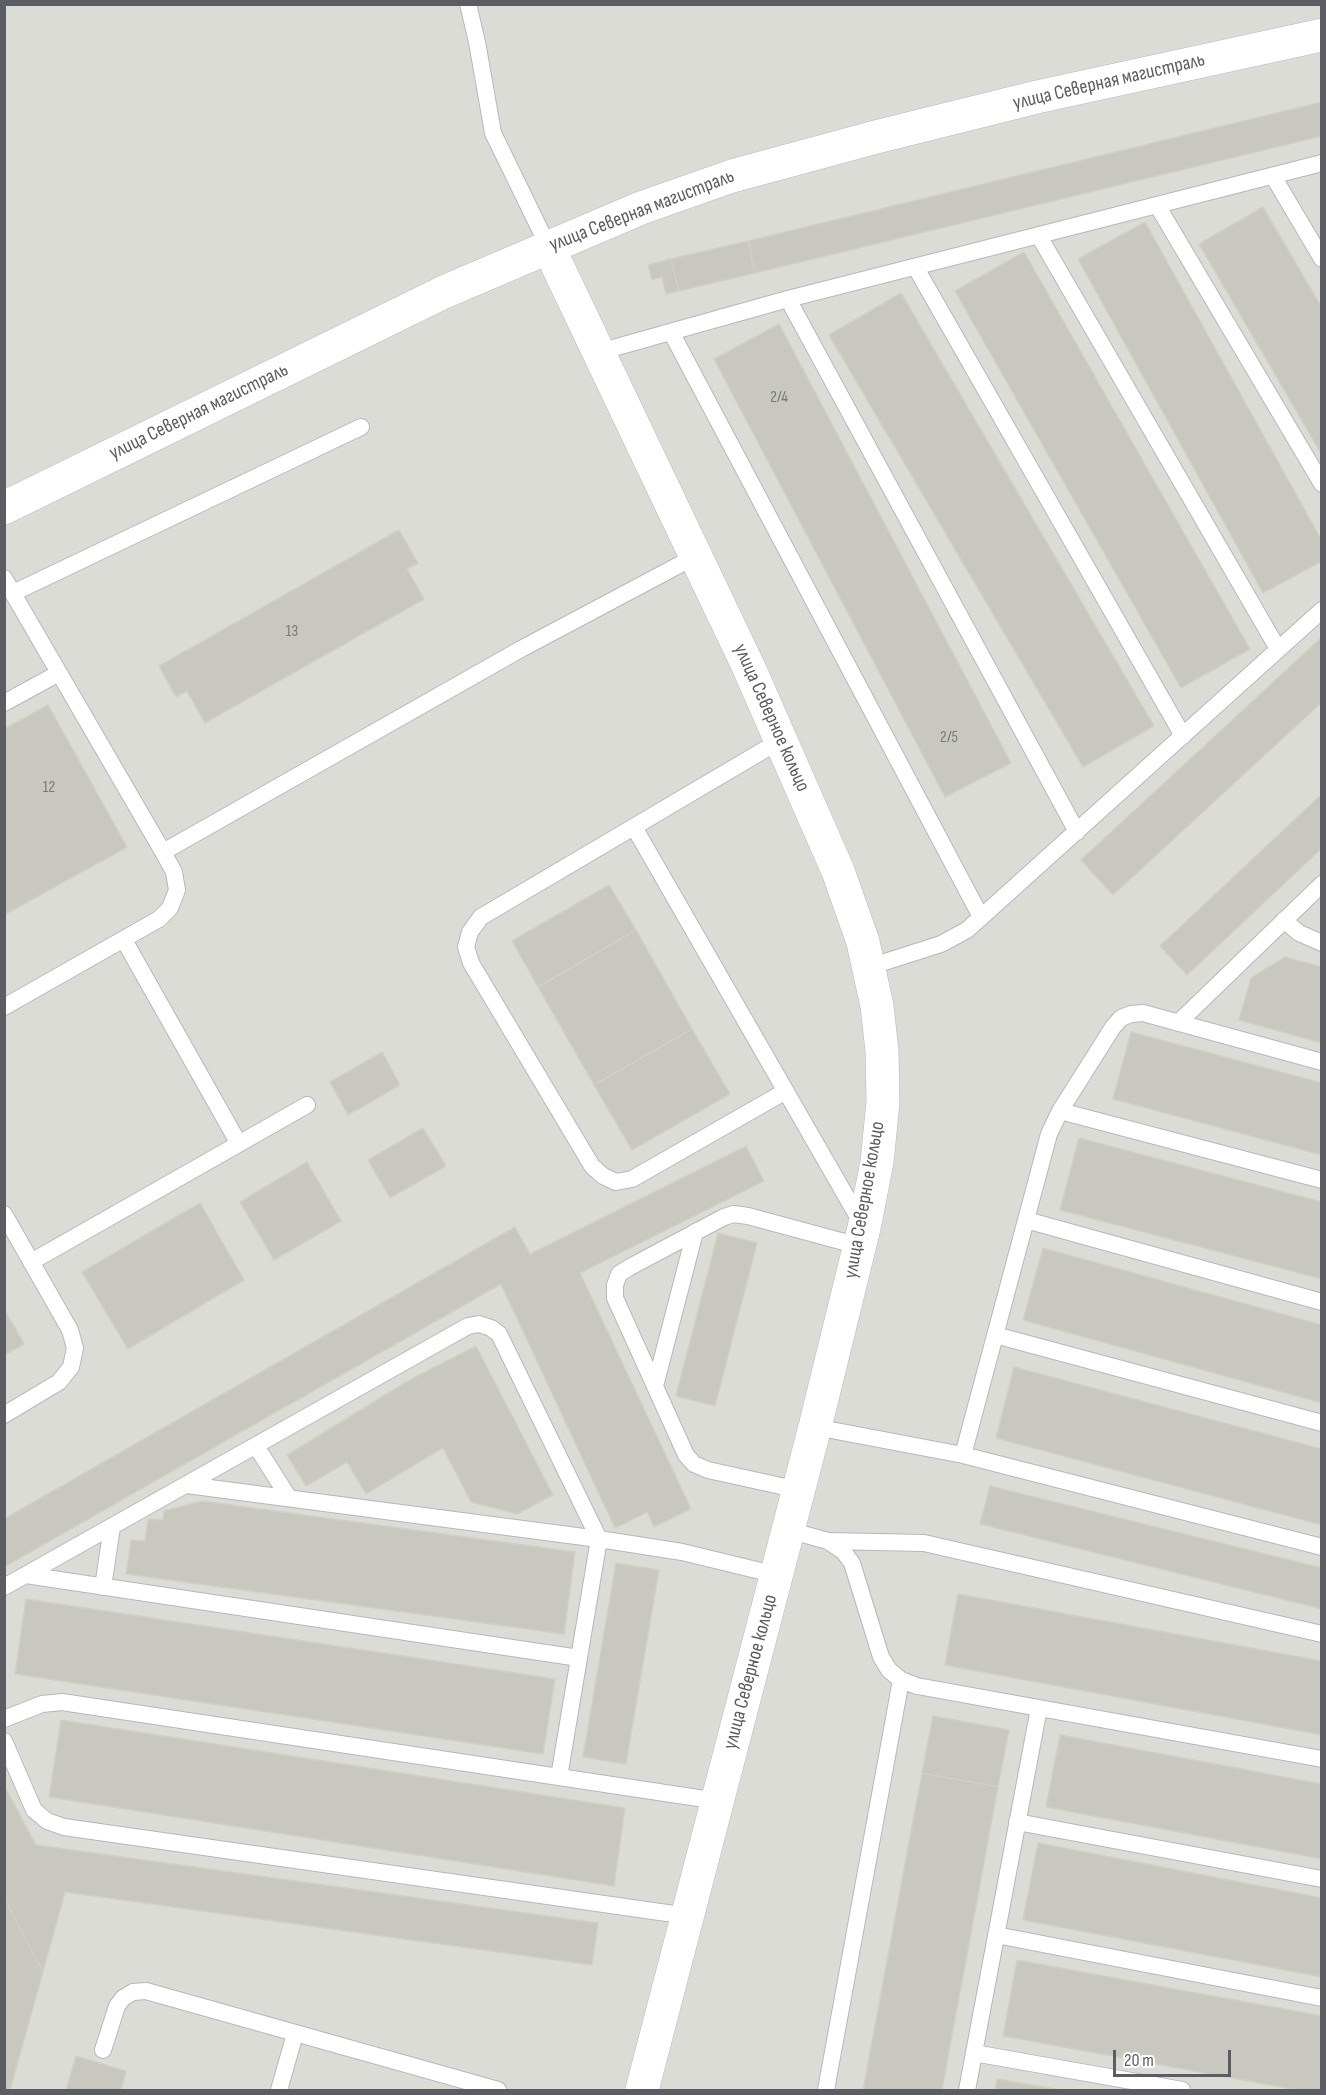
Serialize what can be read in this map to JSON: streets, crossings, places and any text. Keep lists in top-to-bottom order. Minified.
{"streets":{"street":["улица Северная магистраль","улица Северное кольцо"]},"crossings":[["улица Северная магистраль","улица Северное кольцо"]],"house_numbers":["2/4","13","2/5","12"],"scale_bar":"20 m"}
